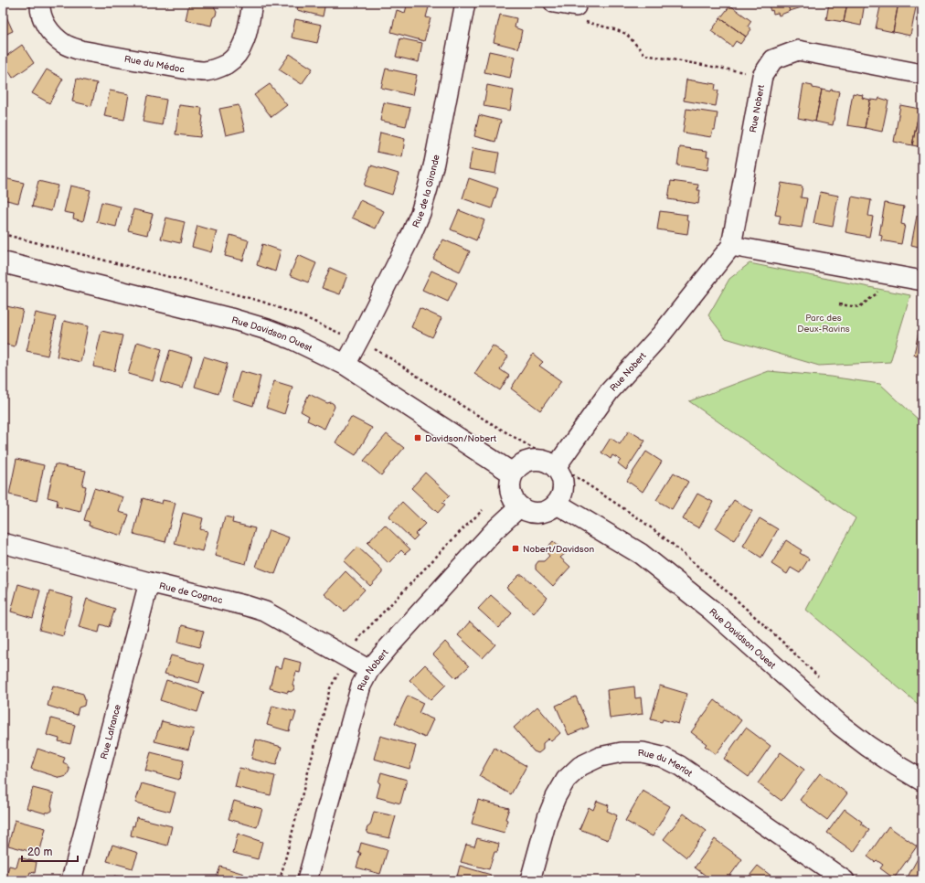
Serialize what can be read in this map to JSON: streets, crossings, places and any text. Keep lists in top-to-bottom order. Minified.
{"streets":{"street":["Rue du Médoc","Rue Nobert","Rue de la Gironde","Rue Davidson Ouest","Rue de Cognac","Rue Lafrance","Rue du Merlot"]},"crossings":[["Rue Nobert","Rue Davidson Ouest"],["Rue Nobert","Rue de Cognac"],["Rue de la Gironde","Rue Davidson Ouest"],["Rue de Cognac","Rue Lafrance"]],"parks":["Parc des Deux-Ravins"],"places":{"transit":["Davidson/Nobert","Nobert/Davidson"]},"scale_bar":"20 m"}
